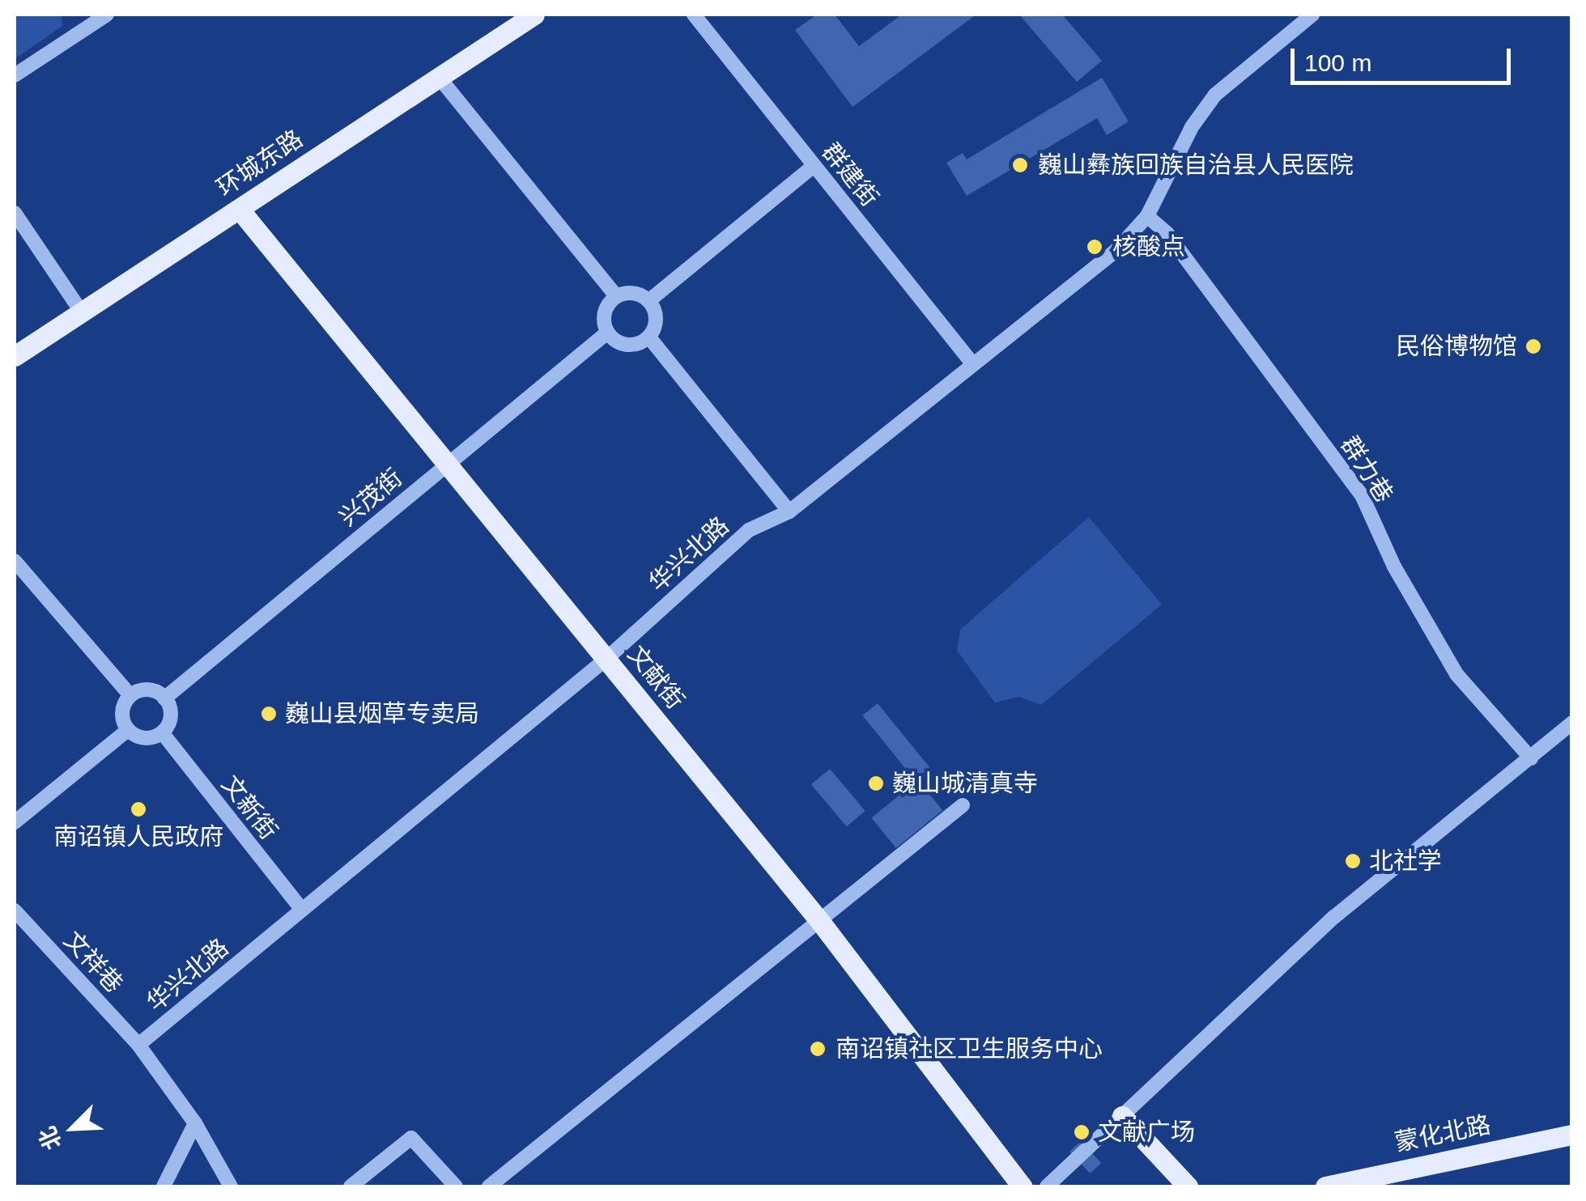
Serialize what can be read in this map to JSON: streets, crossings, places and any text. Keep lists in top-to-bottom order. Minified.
{"streets":{"main road":["环城东路","文献街","蒙化北路"],"street":["群建街","群力巷","兴茂街","华兴北路","文新街","文祥巷"]},"crossings":[["环城东路","文献街"],["群建街","华兴北路"],["群力巷","华兴北路"],["兴茂街","文献街"],["兴茂街","文新街"],["华兴北路","文献街"],["华兴北路","文新街"],["华兴北路","文祥巷"]],"places":["巍山彝族回族自治县人民医院","核酸点","民俗博物馆","巍山县烟草专卖局","巍山城清真寺","南诏镇人民政府","北社学","南诏镇社区卫生服务中心","文献广场"],"scale_bar":"100 m","north":"bottom left"}
